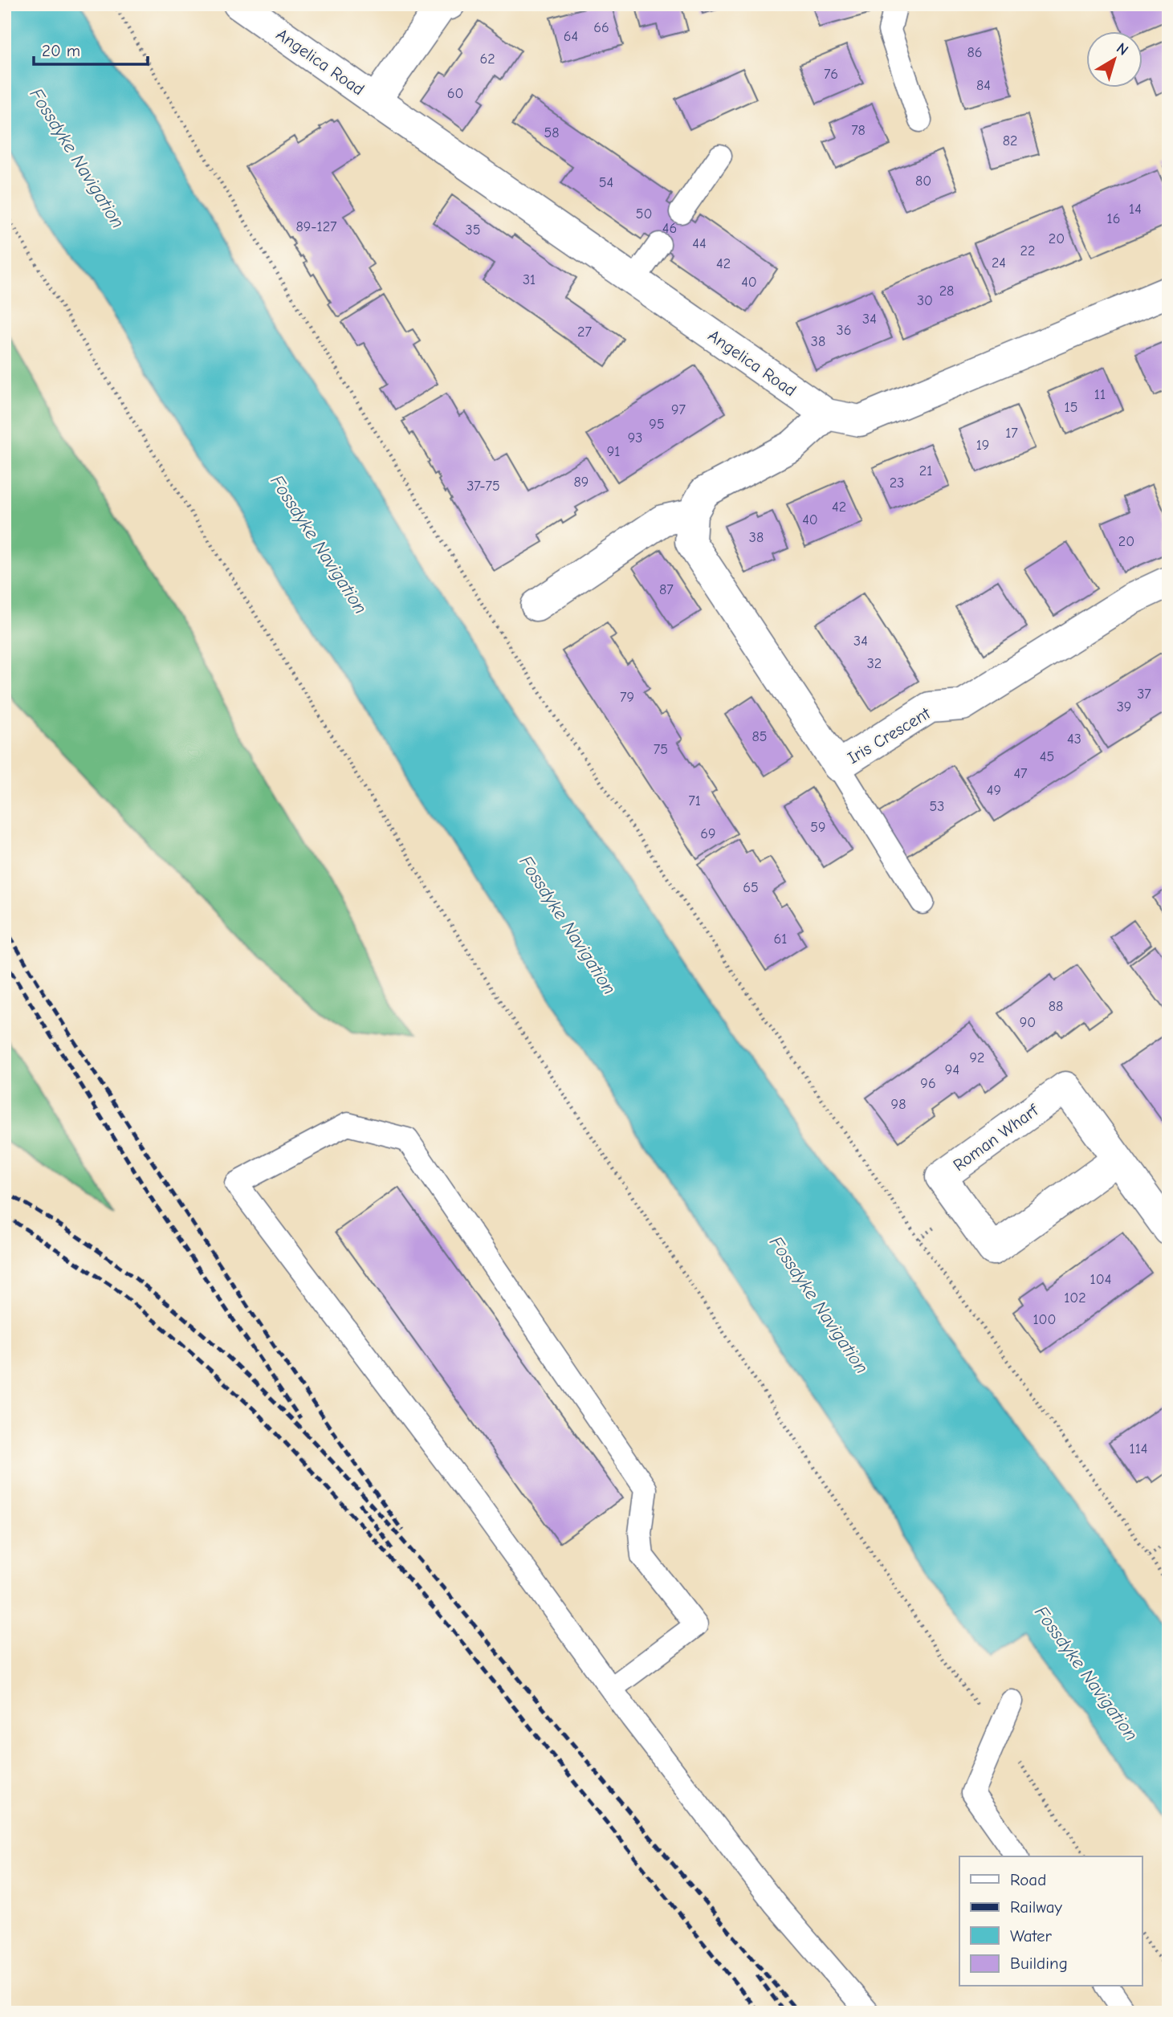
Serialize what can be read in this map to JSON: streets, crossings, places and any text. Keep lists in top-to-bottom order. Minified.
{"streets":{"street":["Angelica Road","Iris Crescent","Roman Wharf"]},"crossings":[["Angelica Road","Iris Crescent"]],"water":["Fossdyke Navigation"],"house_numbers":["66","64","86","62","76","84","60","78","58","82","80","54","14","50","16","89-127","46","35","20","44","22","24","42","31","40","28","30","34","36","27","38","11","15","97","95","17","93","19","91","21","89","23","37-75","42","40","38","20","87","34","32","37","79","39","85","43","75","45","47","49","71","53","59","69","65","61","88","90","92","94","96","98","104","102","100","114"],"legend":["Road","Railway","Water","Building"],"scale_bar":"20 m","north":"top right"}
